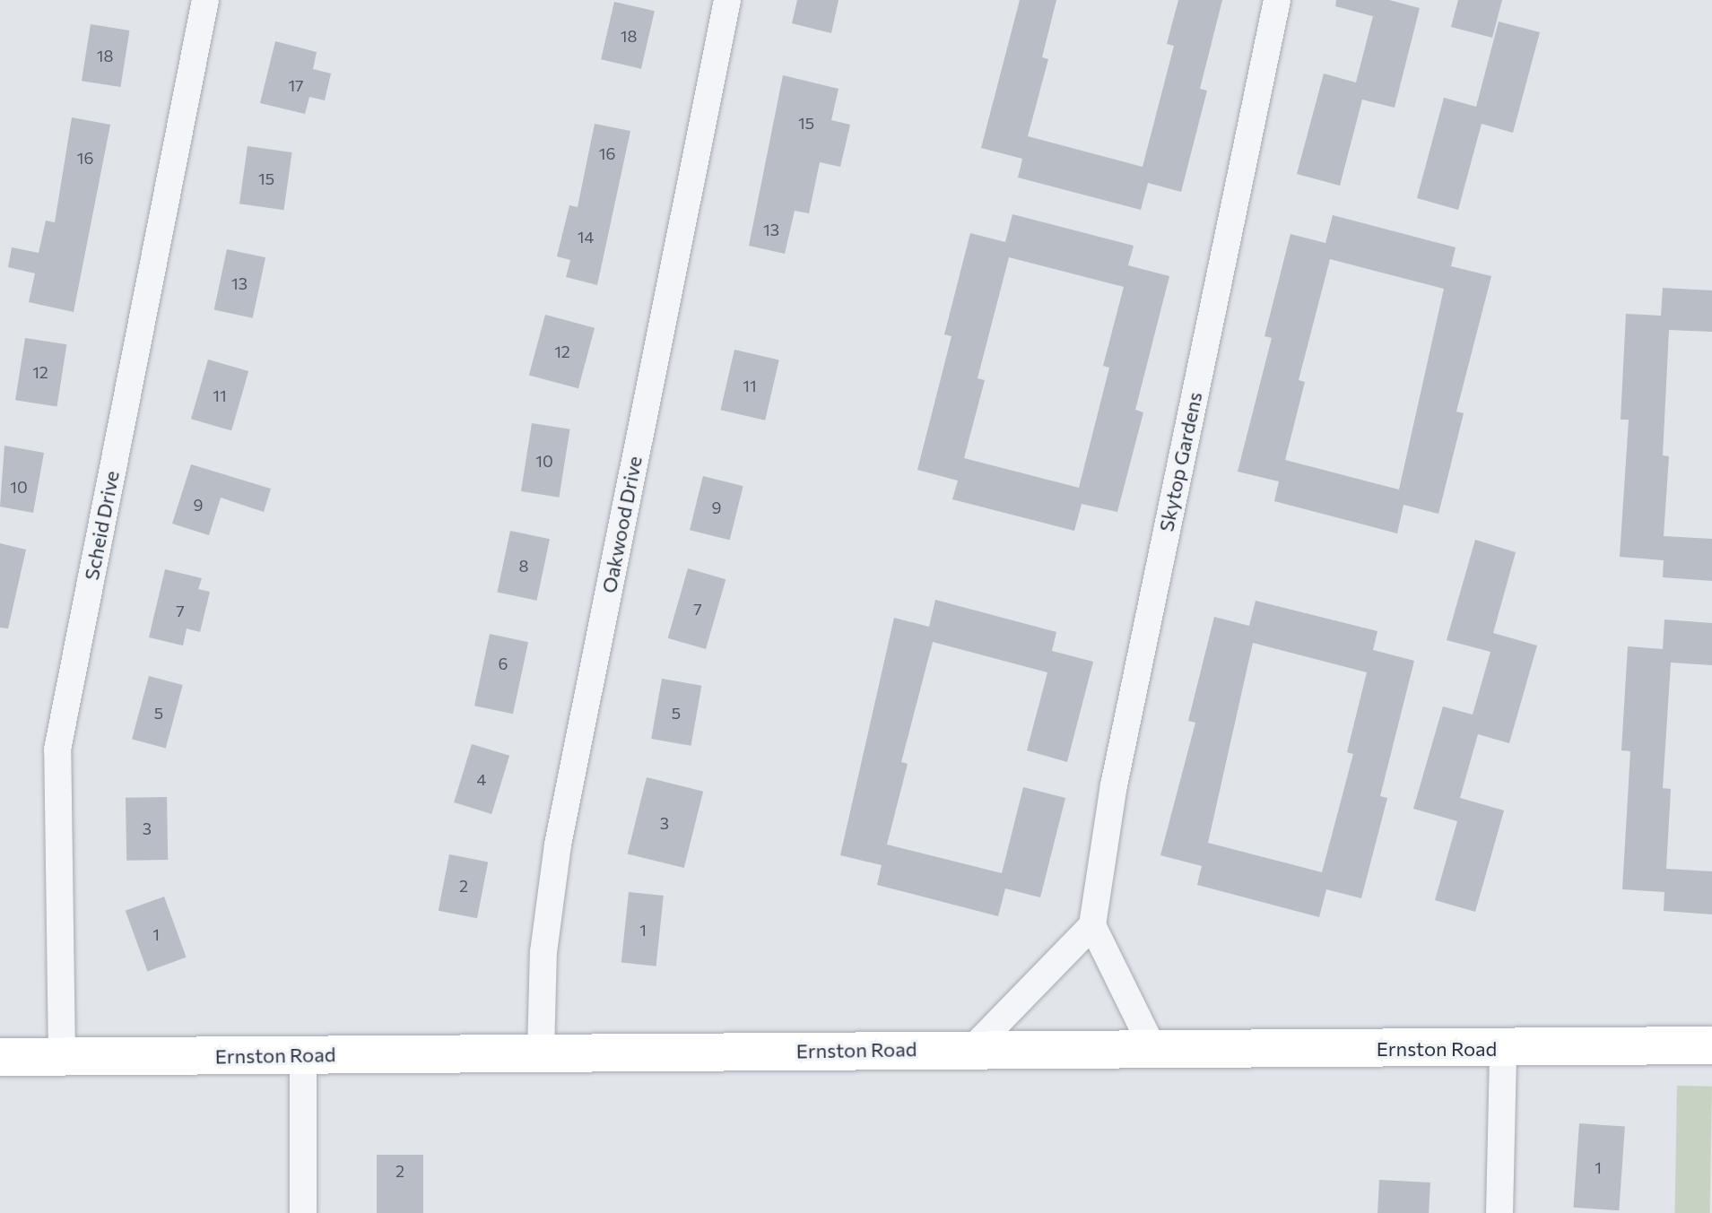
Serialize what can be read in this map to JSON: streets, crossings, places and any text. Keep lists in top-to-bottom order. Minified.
{"streets":{"street":["Skytop Gardens","Oakwood Drive","Scheid Drive","Ernston Road"]},"crossings":[["Oakwood Drive","Ernston Road"],["Scheid Drive","Ernston Road"]],"house_numbers":["18","18","17","15","16","16","15","13","14","13","12","12","11","11","10","10","9","9","8","7","7","6","5","5","4","3","3","2","1","1","1","2"]}
